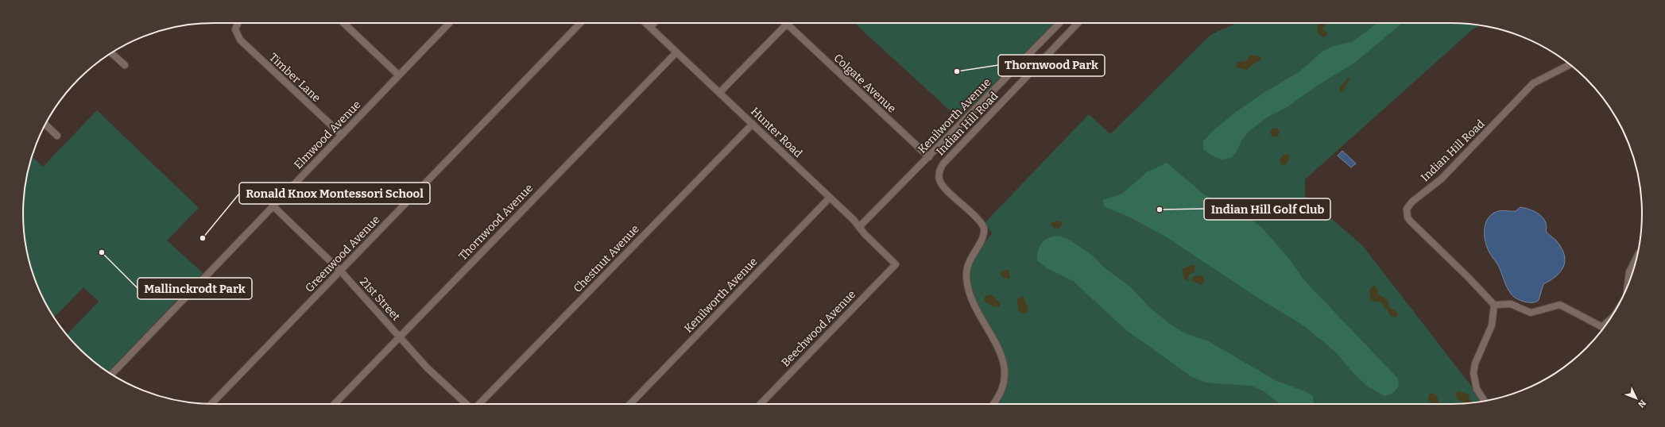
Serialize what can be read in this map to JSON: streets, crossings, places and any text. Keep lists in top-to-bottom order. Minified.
{"streets":{"street":["Timber Lane","Colgate Avenue","Kenilworth Avenue","Indian Hill Road","Hunter Road","Elmwood Avenue","Thornwood Avenue","Greenwood Avenue","Chestnut Avenue","21st Street","Beechwood Avenue"]},"crossings":[["Timber Lane","Elmwood Avenue"],["Colgate Avenue","Kenilworth Avenue"],["Kenilworth Avenue","Hunter Road"],["Hunter Road","Thornwood Avenue"],["Hunter Road","Chestnut Avenue"],["Hunter Road","Beechwood Avenue"],["Elmwood Avenue","21st Street"],["Thornwood Avenue","21st Street"],["Greenwood Avenue","21st Street"]],"places":["Thornwood Park","Indian Hill Golf Club","Ronald Knox Montessori School","Mallinckrodt Park"],"north":"bottom right"}
